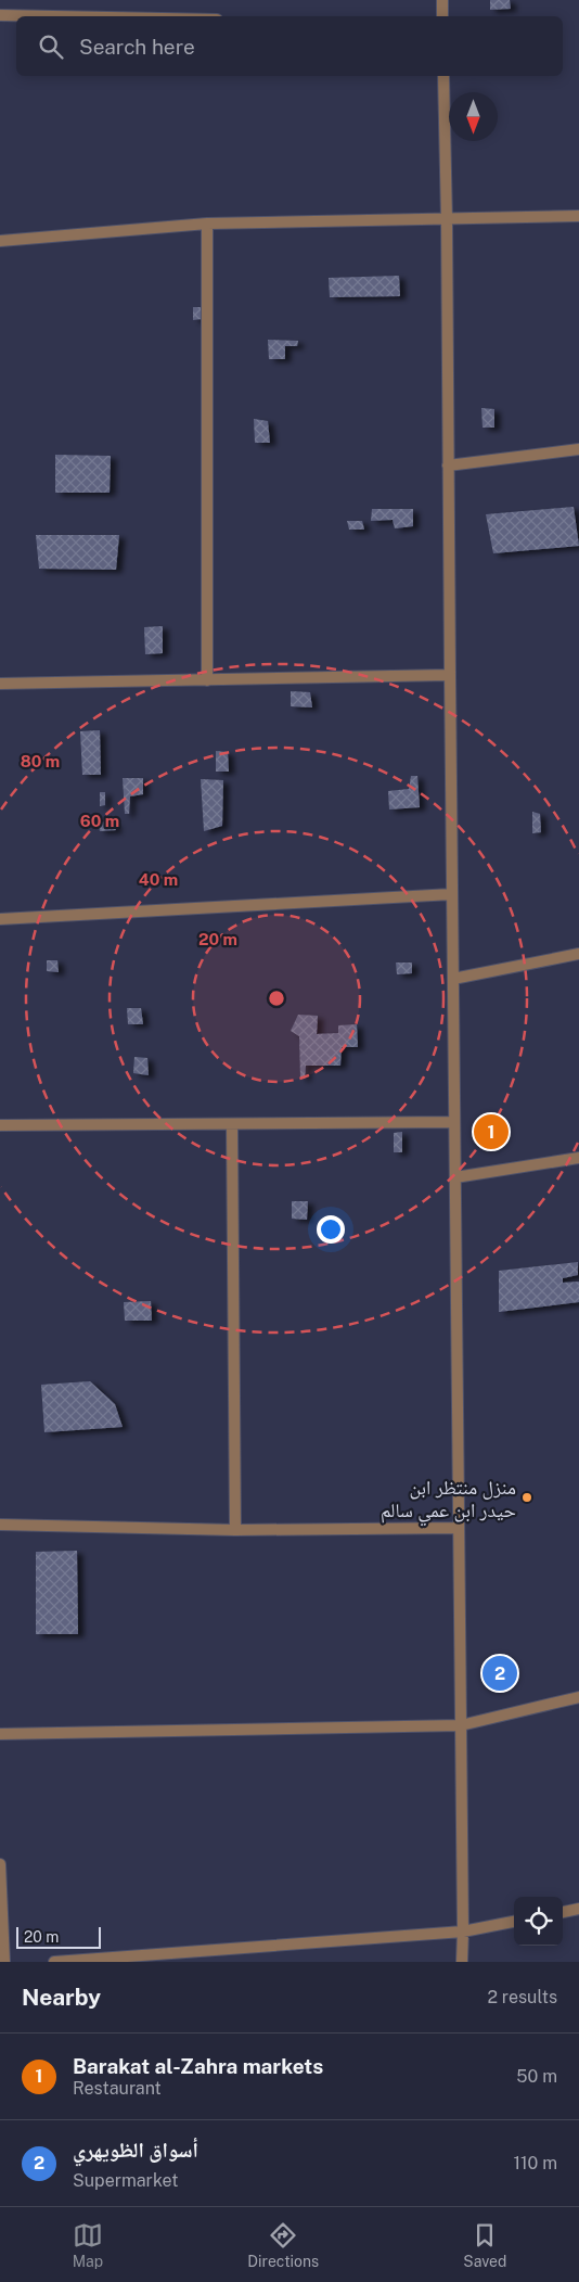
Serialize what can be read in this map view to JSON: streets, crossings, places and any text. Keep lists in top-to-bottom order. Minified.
{"places":["منزل منتظر ابن حيدر ابن عمي سالم"],"scale_bar":"20 m","north":"bottom","page":{"search":"Search here","pins":["1","2"],"scale":"20 m","heading":["Nearby","2 results"],"list":[{"mark":"1","name":"Barakat al-Zahra markets","note":"Restaurant","value":"50 m"},{"mark":"2","name":"أسواق الظويهري","note":"Supermarket","value":"110 m"}],"nav":["Map","Directions","Saved"]},"rings":["80 m","60 m","40 m","20 m"]}
